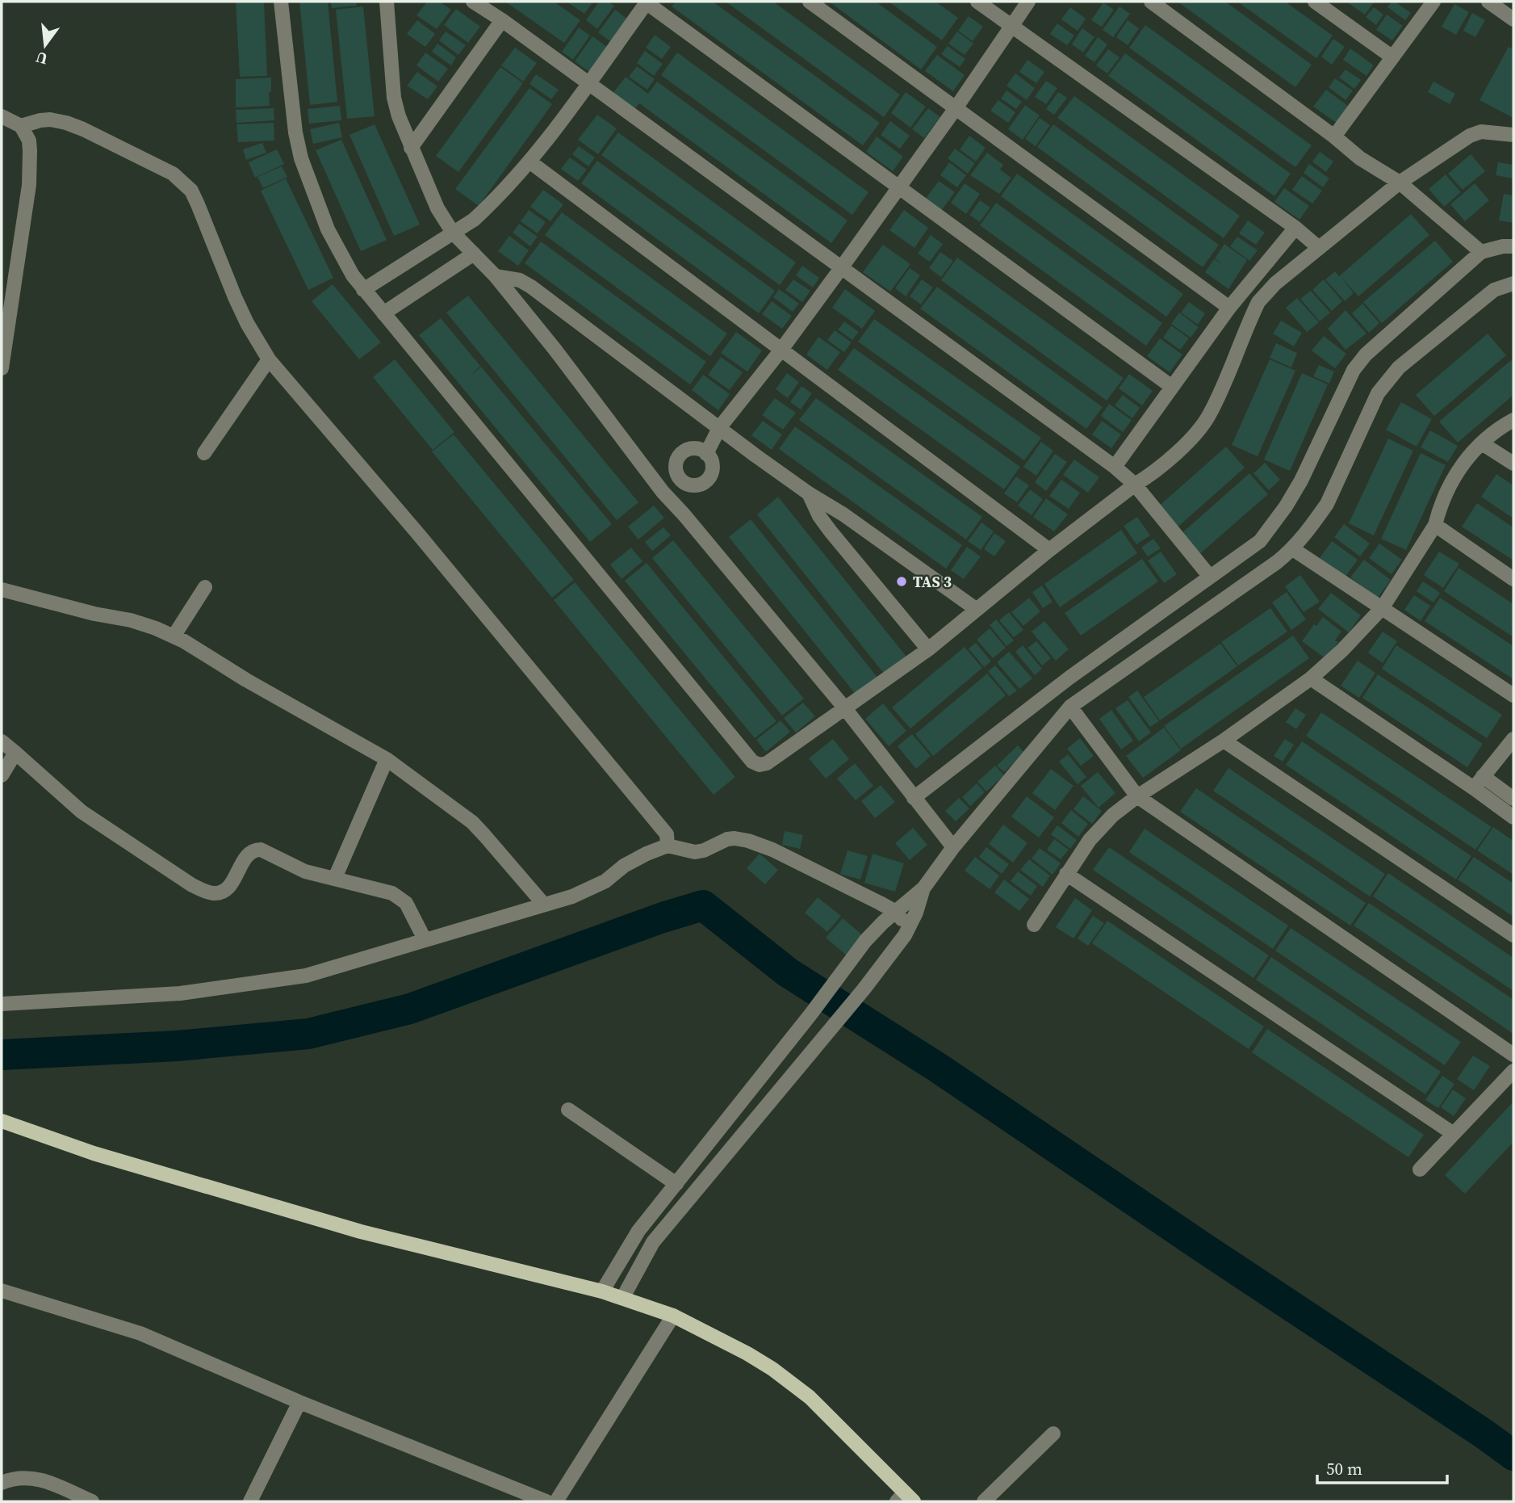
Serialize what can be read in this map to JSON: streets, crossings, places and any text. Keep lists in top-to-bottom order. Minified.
{"places":["TAS 3"],"scale_bar":"50 m","north":"bottom"}
